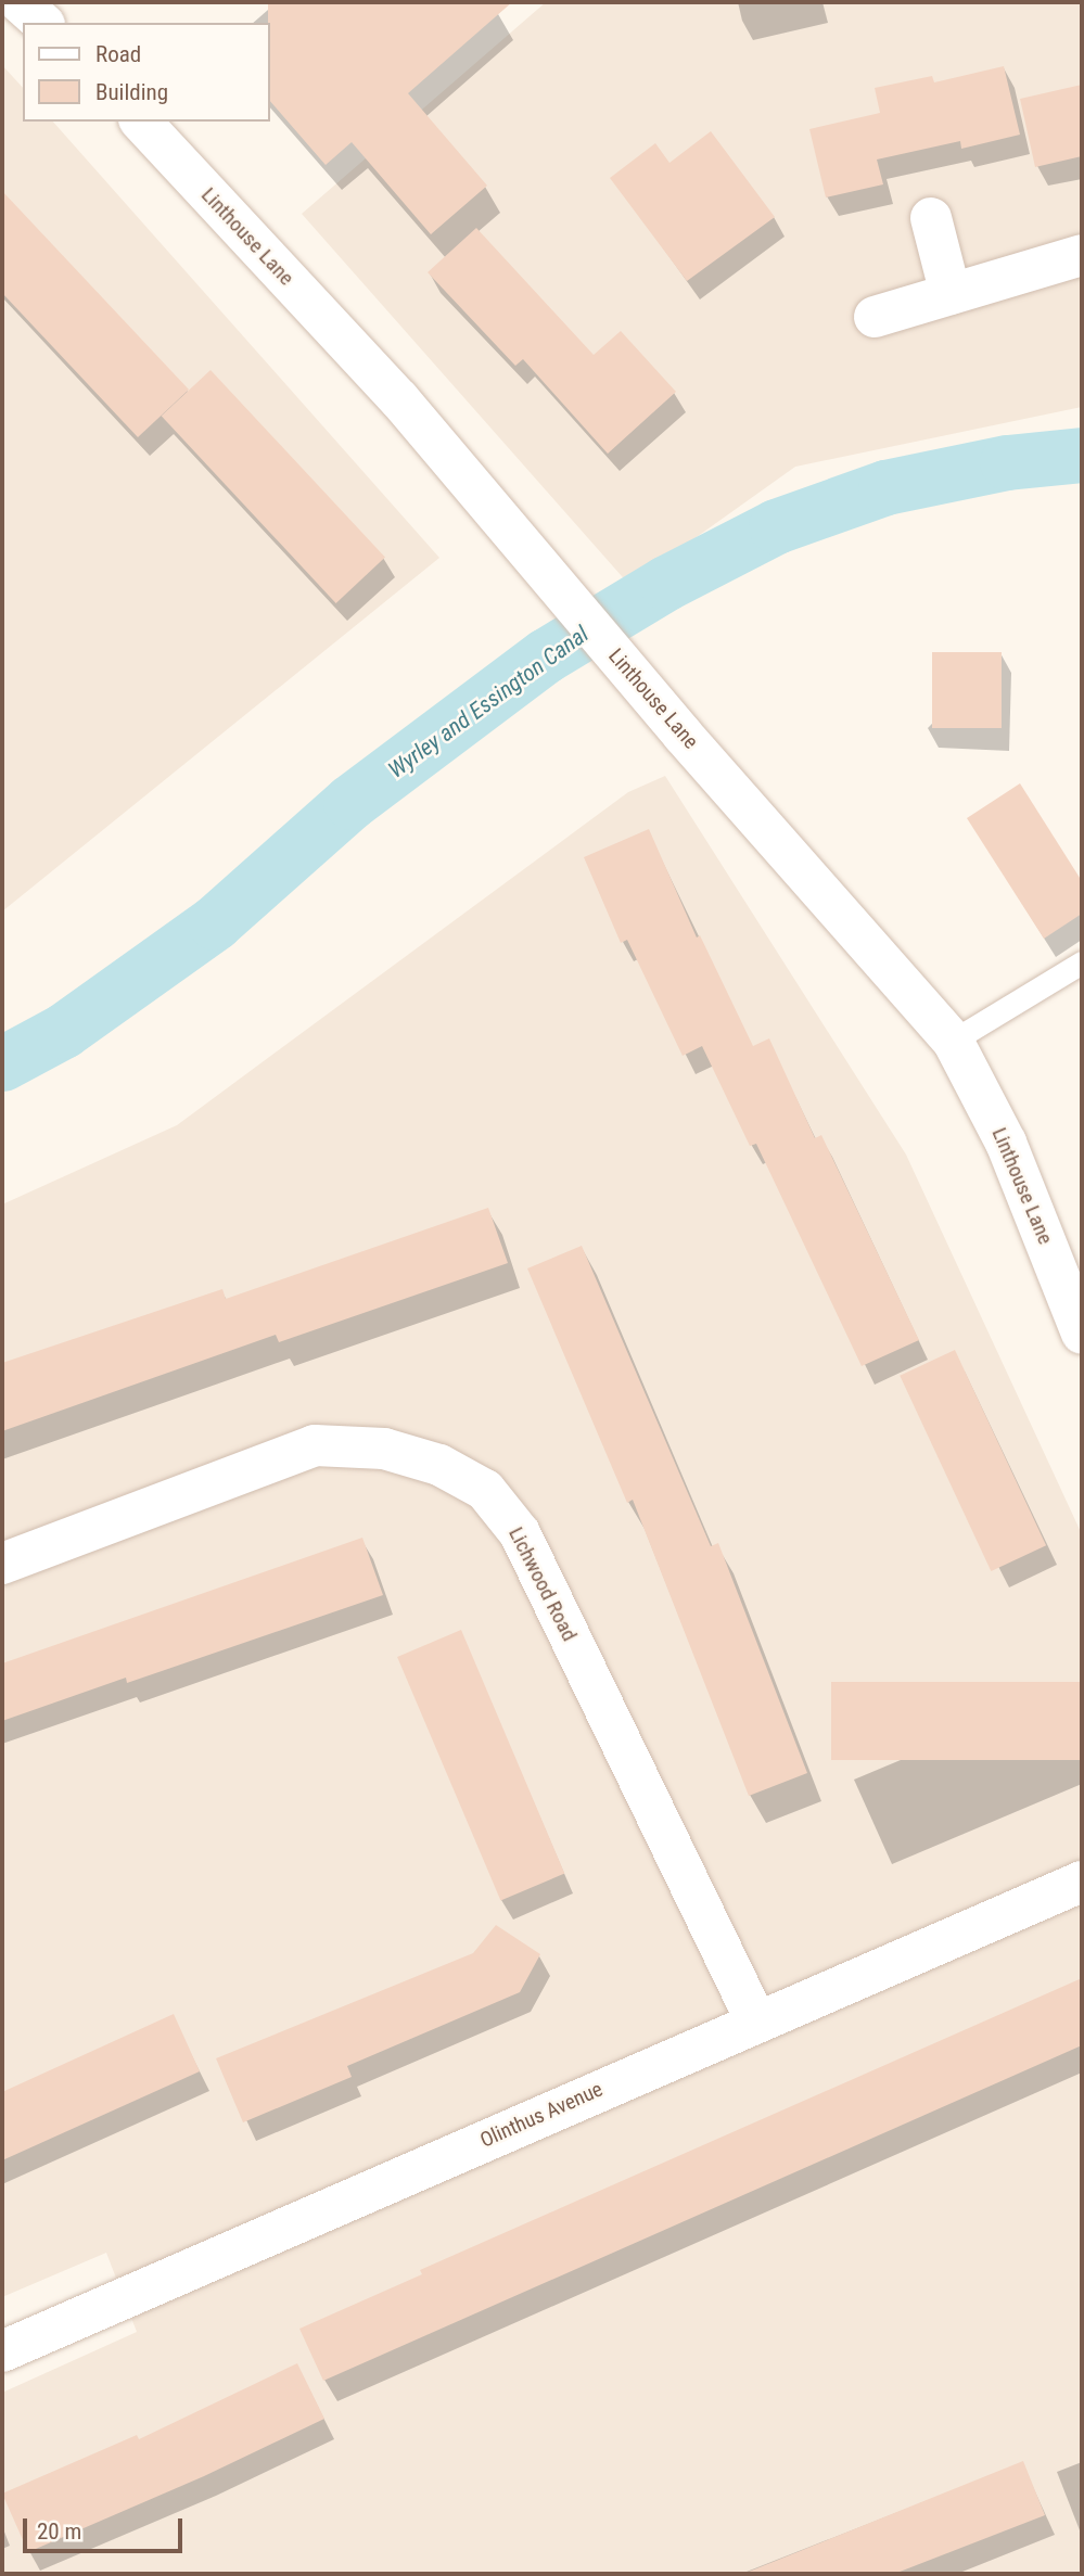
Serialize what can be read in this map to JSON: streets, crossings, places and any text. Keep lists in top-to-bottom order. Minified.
{"streets":{"street":["Linthouse Lane","Lichwood Road","Olinthus Avenue"]},"crossings":[["Lichwood Road","Olinthus Avenue"]],"water":["Wyrley and Essington Canal"],"legend":["Road","Building"],"scale_bar":"20 m"}
